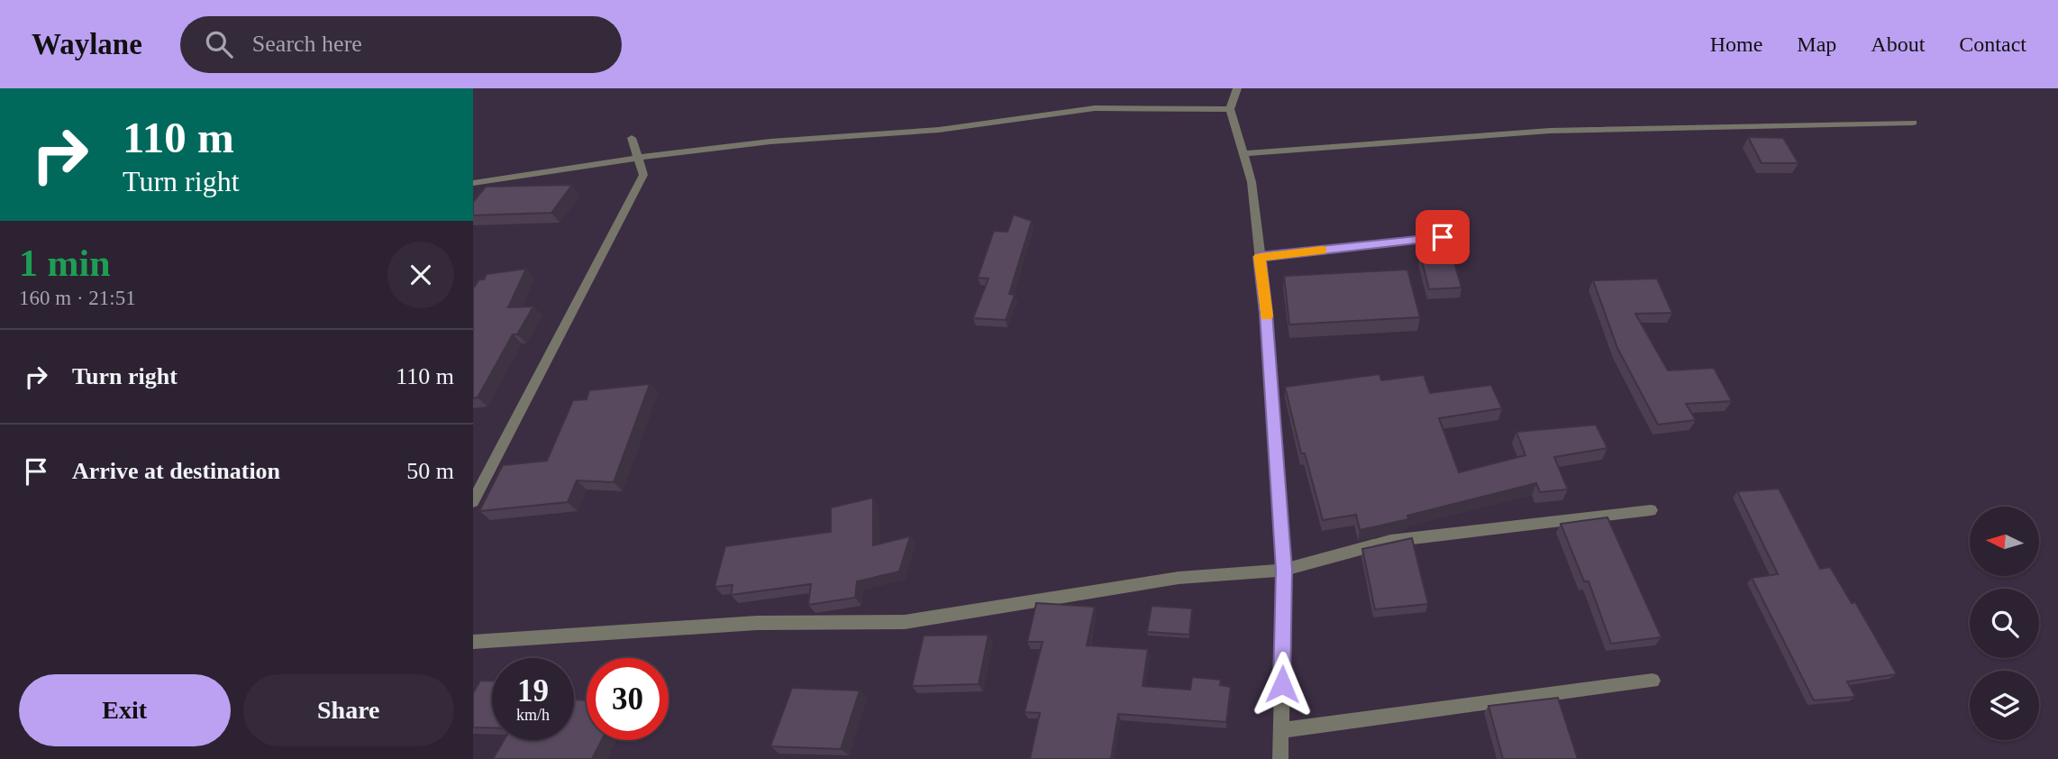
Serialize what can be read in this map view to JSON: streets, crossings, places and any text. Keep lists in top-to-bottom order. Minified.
{"north":"left","page":{"header":"Waylane","search":"Search here","nav":["Home","Map","About","Contact"],"turn":["110 m","Turn right"],"heading":["1 min","160 m · 21:51"],"list":[{"name":"Turn right","value":"110 m"},{"name":"Arrive at destination","value":"50 m"}],"speed":"19 km/h","limit":"30","buttons":["Exit","Share"]}}
